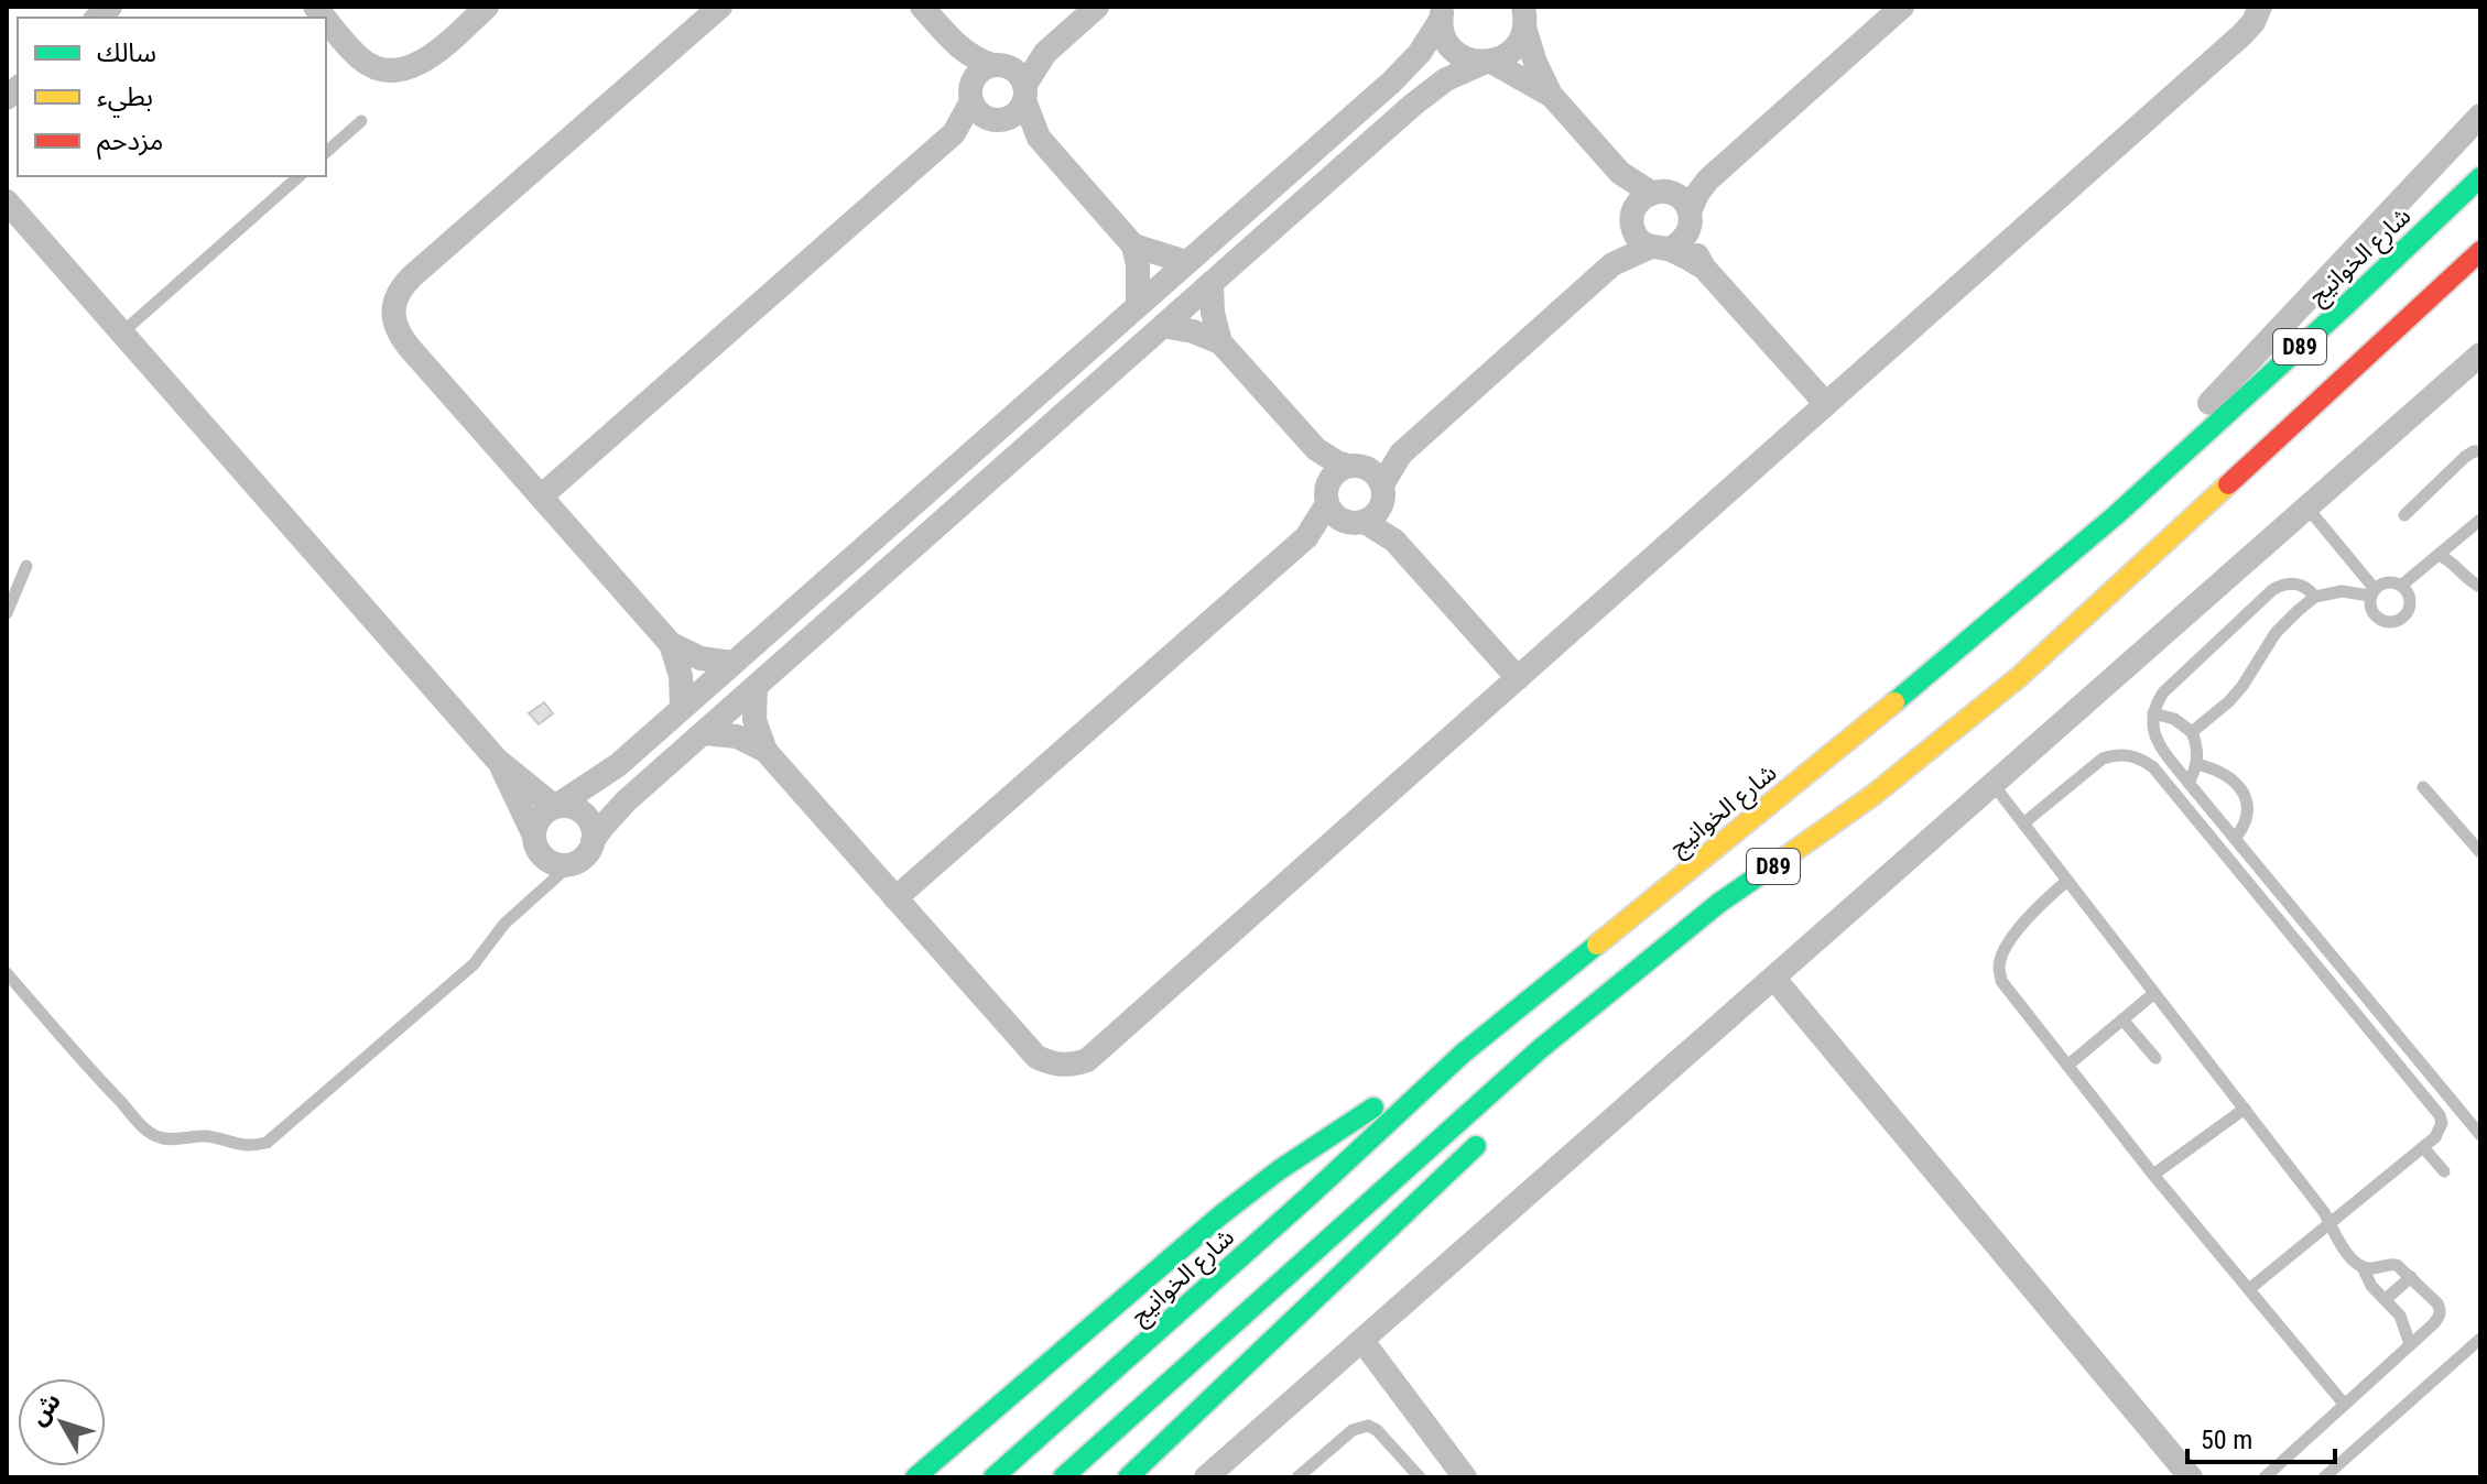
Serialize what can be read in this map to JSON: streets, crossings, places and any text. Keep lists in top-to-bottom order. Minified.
{"streets":{"highway":["شارع الخوانيج","D89"]},"legend":["سالك","بطيء","مزدحم"],"scale_bar":"50 m","north":"top left"}
